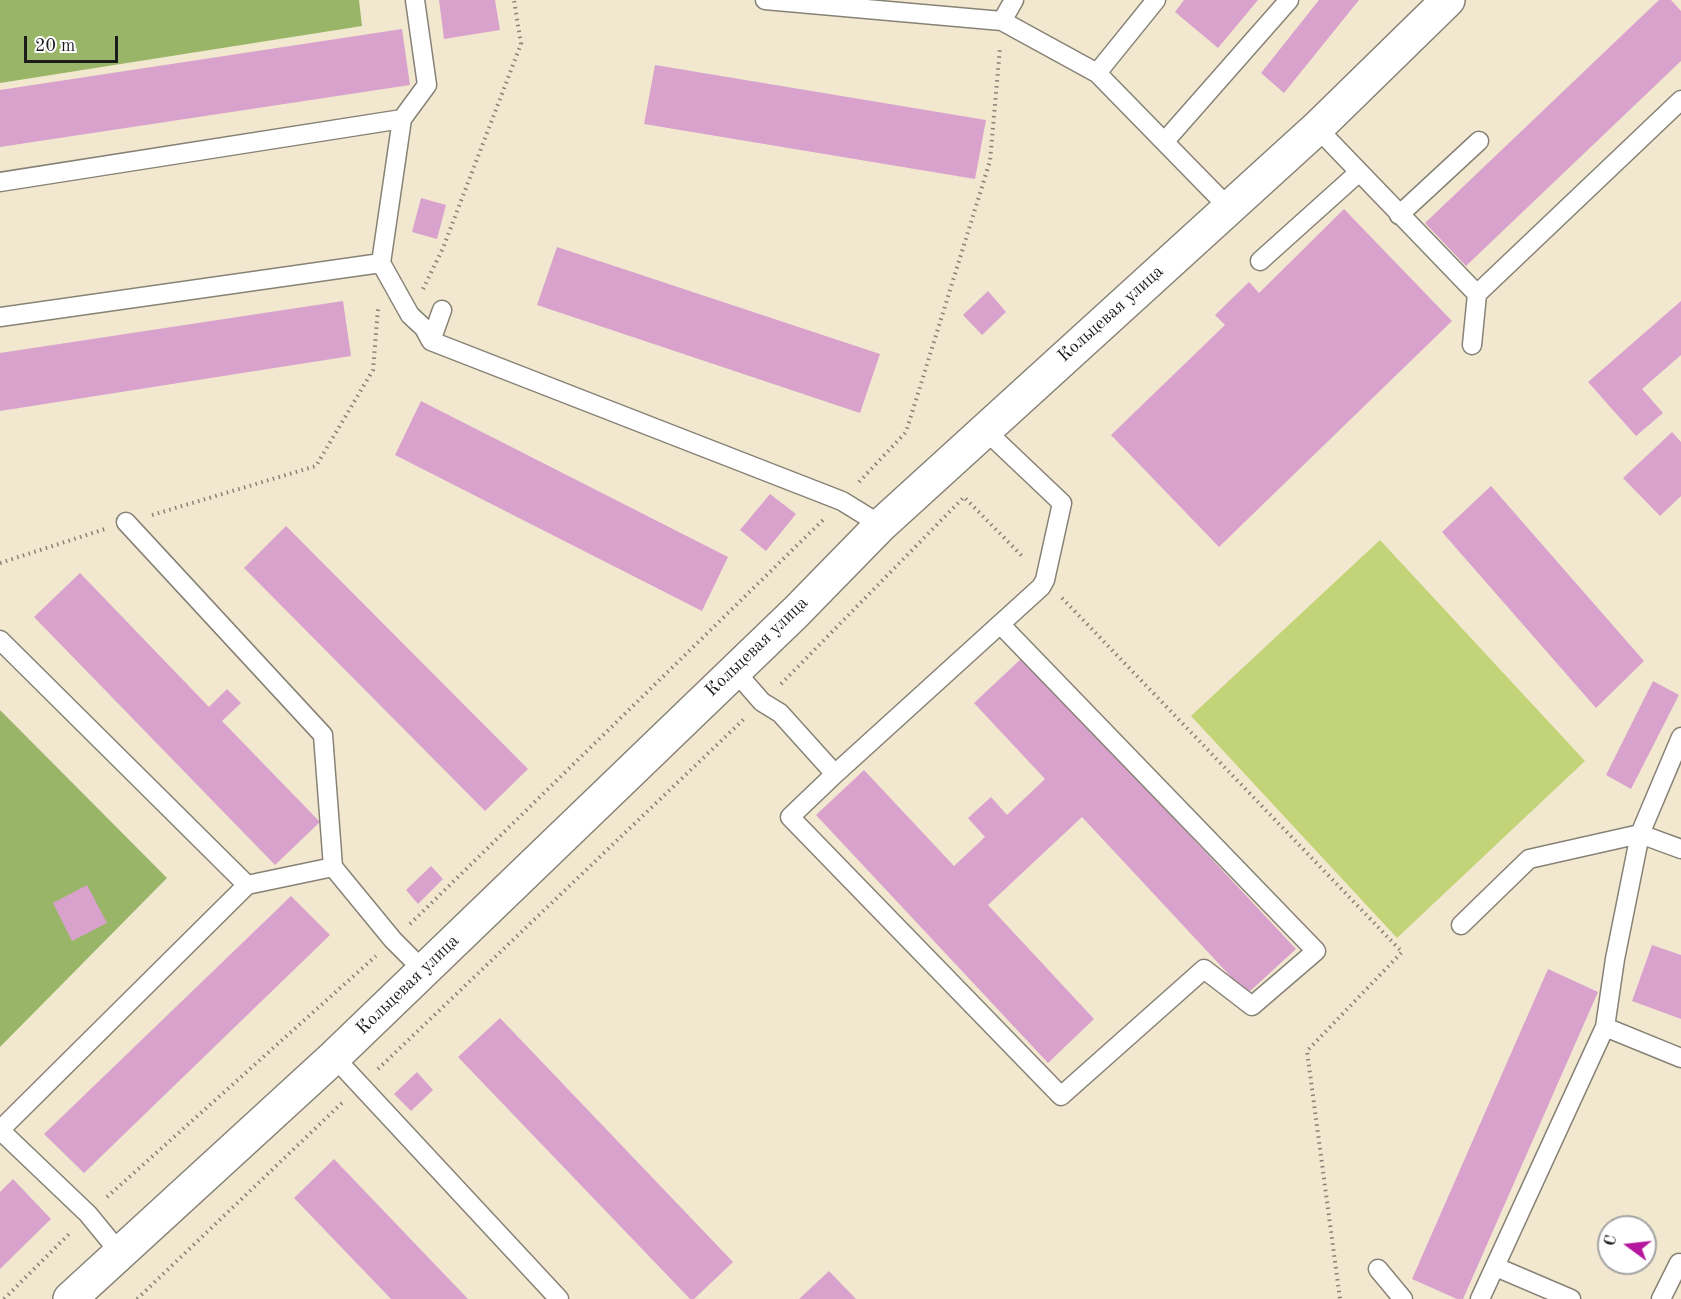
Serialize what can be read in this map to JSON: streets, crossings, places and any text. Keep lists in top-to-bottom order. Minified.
{"streets":{"street":["Кольцевая улица"]},"scale_bar":"20 m","north":"left"}
